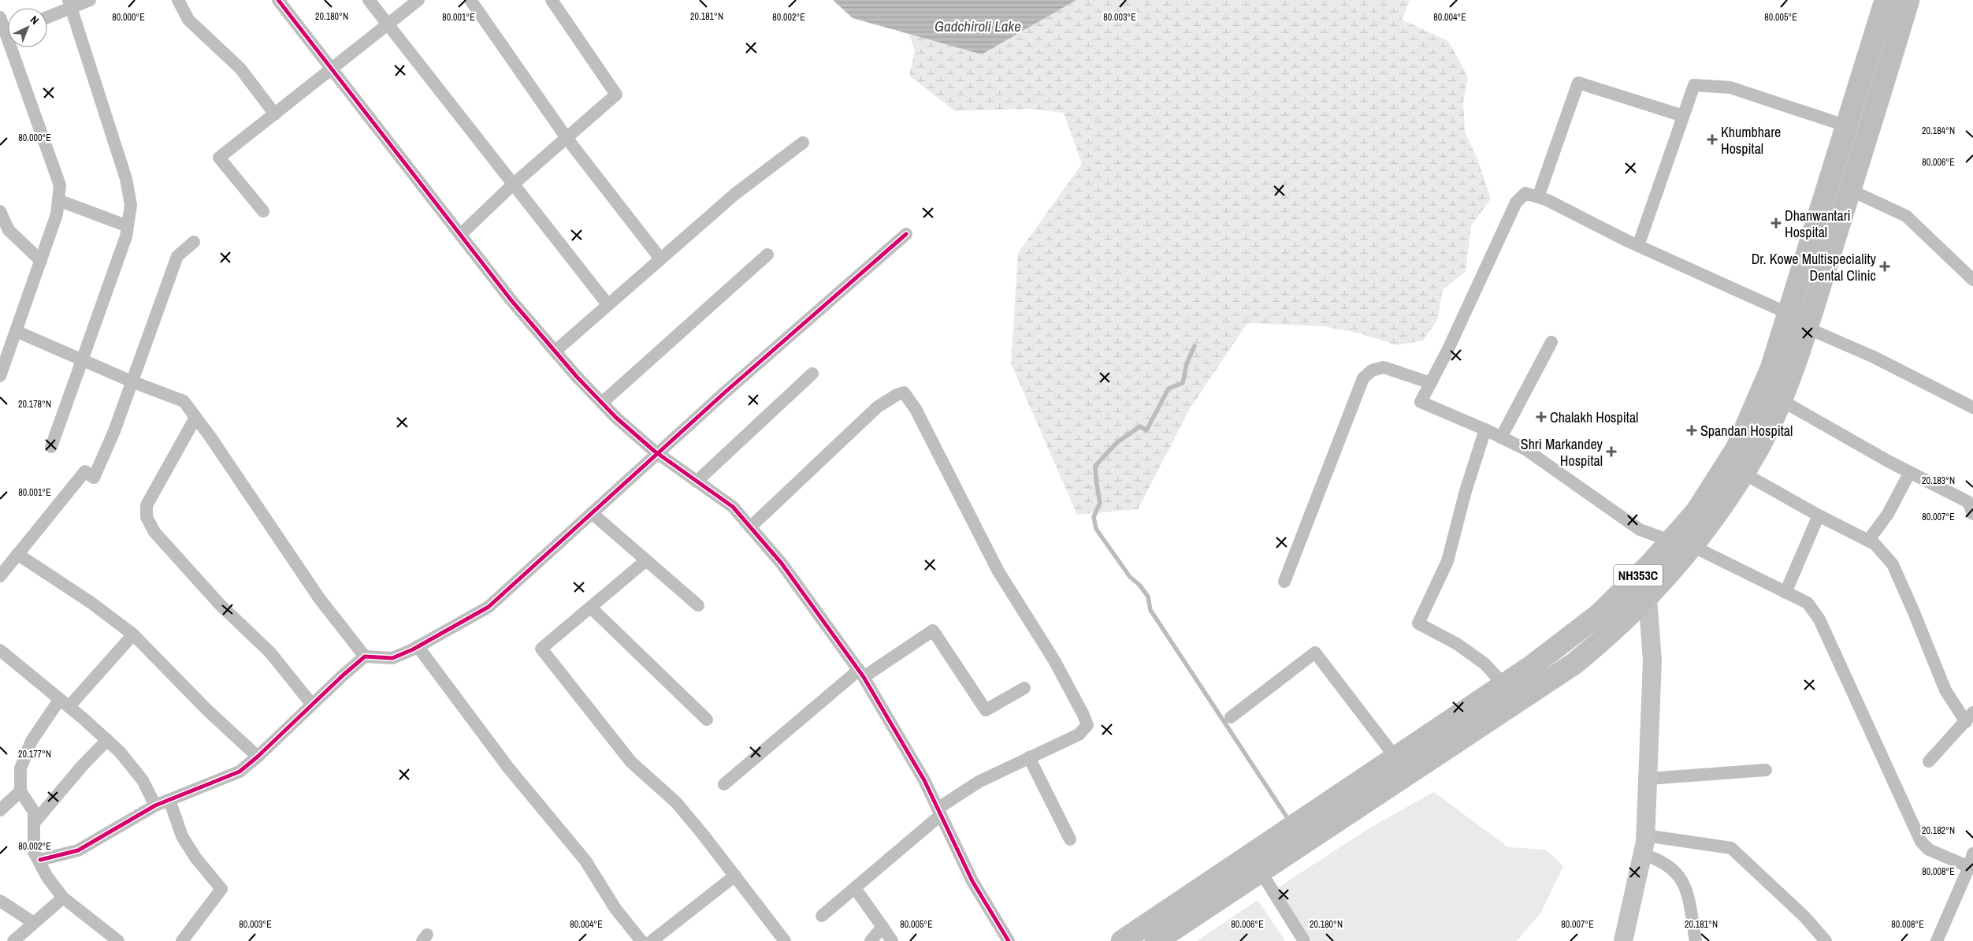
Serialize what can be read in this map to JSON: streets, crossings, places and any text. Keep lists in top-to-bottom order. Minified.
{"streets":{"highway":["NH353C"]},"water":["Gadchiroli Lake"],"places":{"health":["Khumbhare Hospital","Dhanwantari Hospital","Dr. Kowe Multispeciality Dental Clinic","Chalakh Hospital","Spandan Hospital","Shri Markandey Hospital"]},"north":"top right","coordinates":["20.180°N","20.181°N","80.002°E","80.004°E","80.000°E","80.001°E","80.003°E","80.005°E","20.184°N","80.006°E","20.178°N","20.183°N","80.007°E","20.177°N","20.182°N","80.008°E"]}
